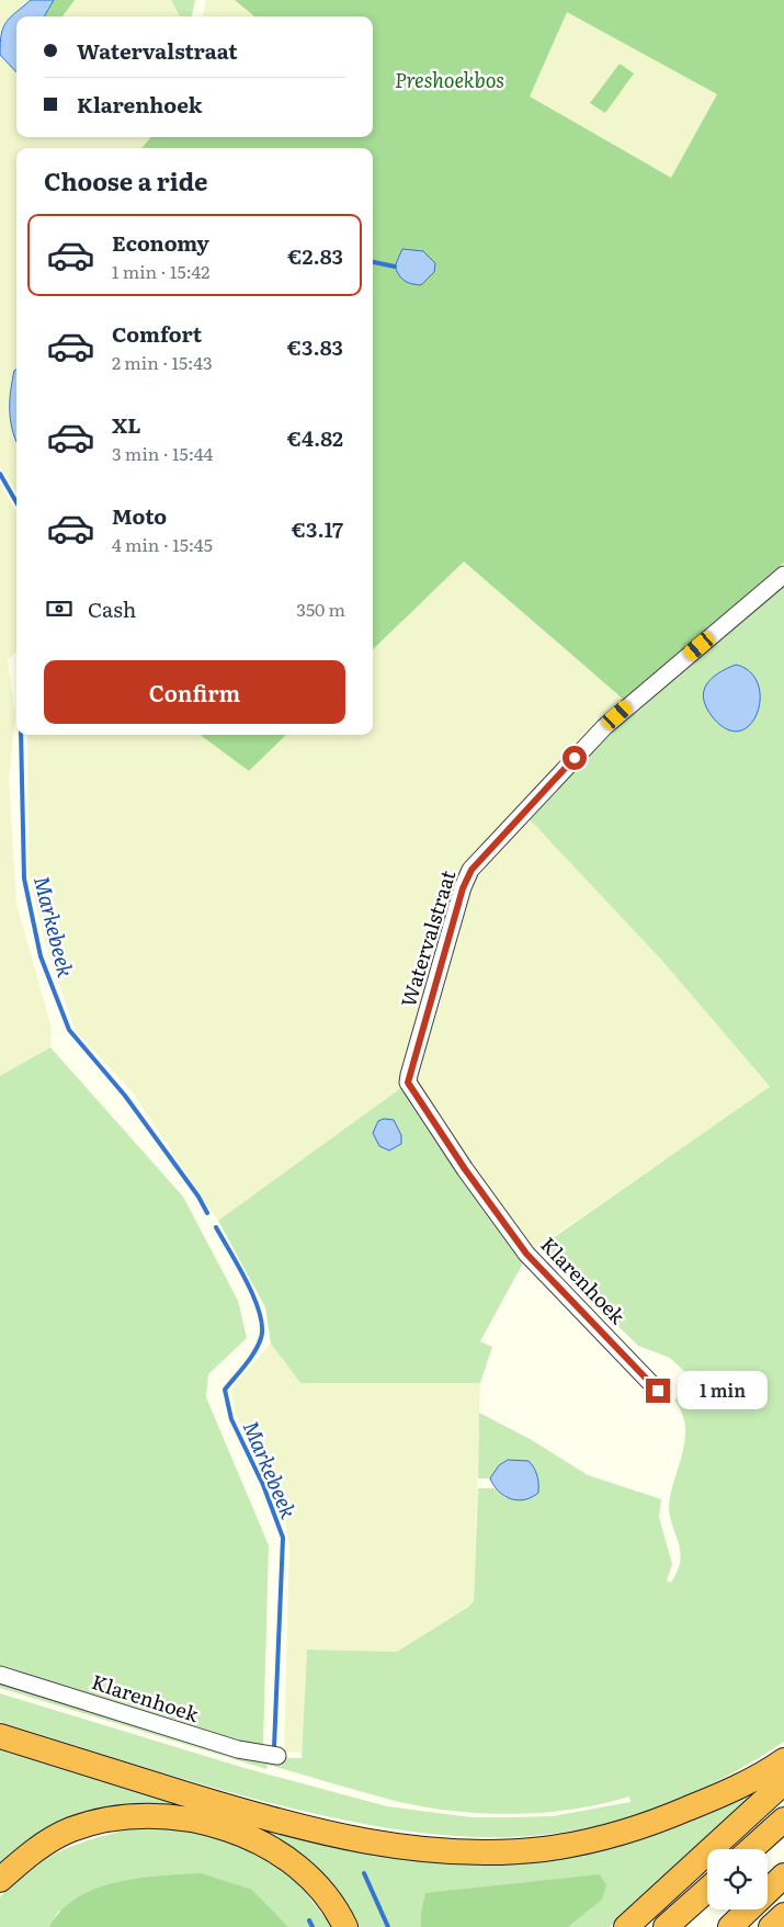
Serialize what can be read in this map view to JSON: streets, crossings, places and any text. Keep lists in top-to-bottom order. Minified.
{"streets":{"street":["Watervalstraat","Klarenhoek"]},"crossings":[["Watervalstraat","Klarenhoek"]],"water":["Markebeek"],"parks":["Preshoekbos"],"page":{"banner":["Watervalstraat","Klarenhoek"],"heading":"Choose a ride","list":[{"name":"Economy","note":"1 min · 15:42","value":"€2.83"},{"name":"Comfort","note":"2 min · 15:43","value":"€3.83"},{"name":"XL","note":"3 min · 15:44","value":"€4.82"},{"name":"Moto","note":"4 min · 15:45","value":"€3.17"}],"pay":["Cash","350 m"],"buttons":"Confirm","bubble":"1 min"}}
